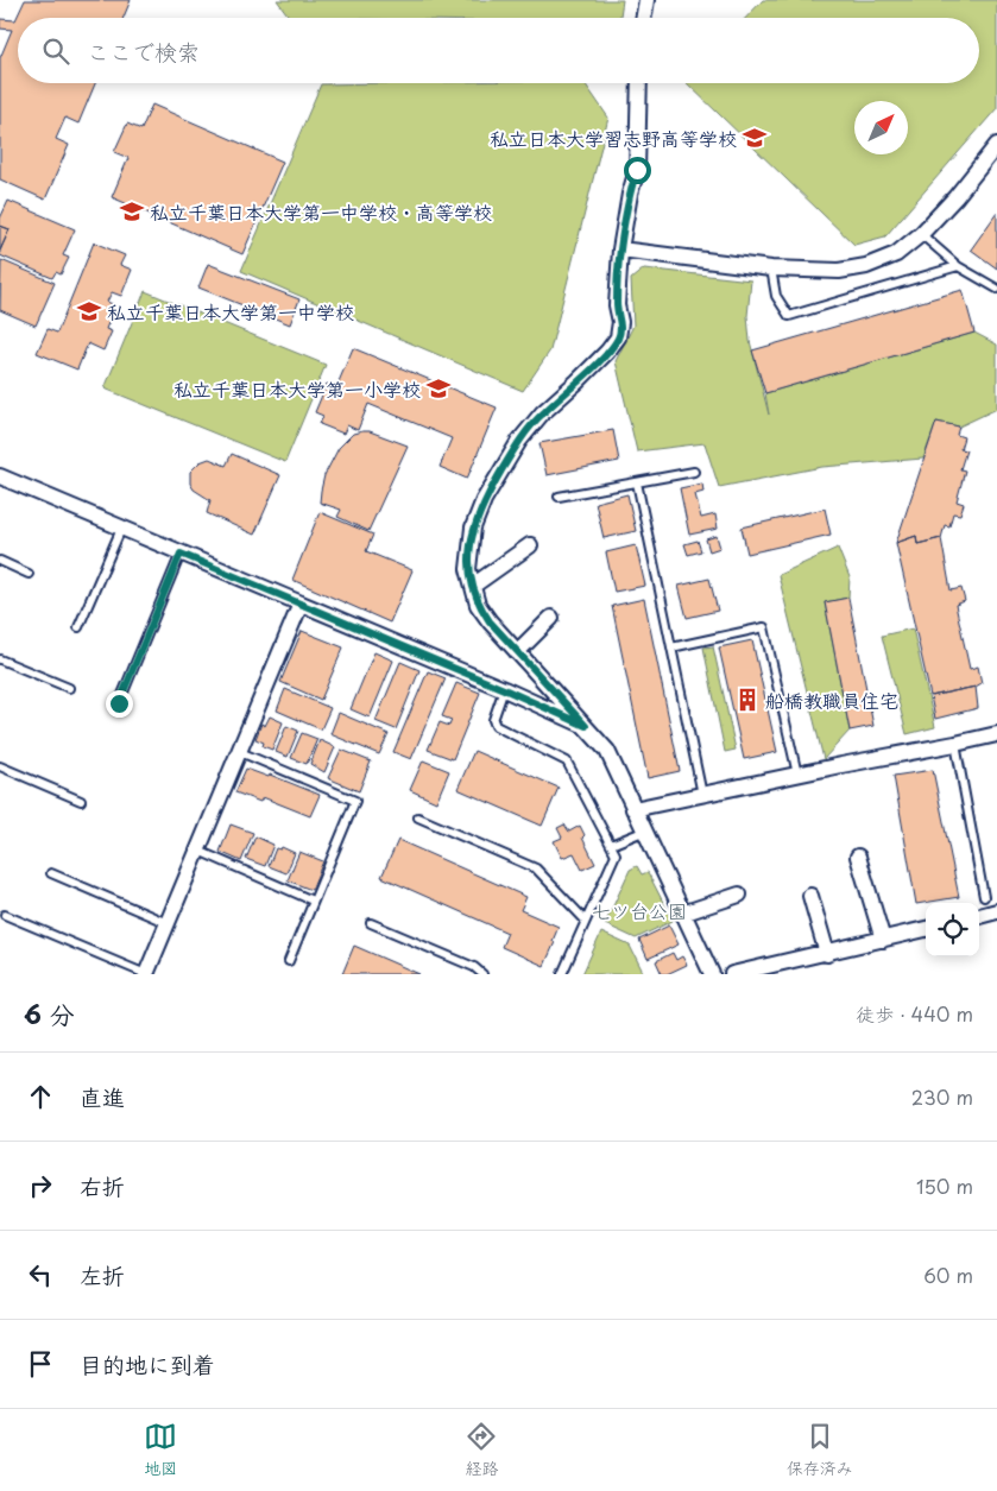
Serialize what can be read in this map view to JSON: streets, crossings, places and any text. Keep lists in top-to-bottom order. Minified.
{"parks":["七ツ台公園"],"places":{"school or university":["私立日本大学習志野高等学校","私立千葉日本大学第一中学校・高等学校","私立千葉日本大学第一中学校","私立千葉日本大学第一小学校"],"building":["船橋教職員住宅"]},"north":"top right","page":{"search":"ここで検索","heading":["6 分","徒歩 · 440 m"],"list":[["直進","230 m"],["右折","150 m"],["左折","60 m"],"目的地に到着"],"nav":["地図","経路","保存済み"]}}
